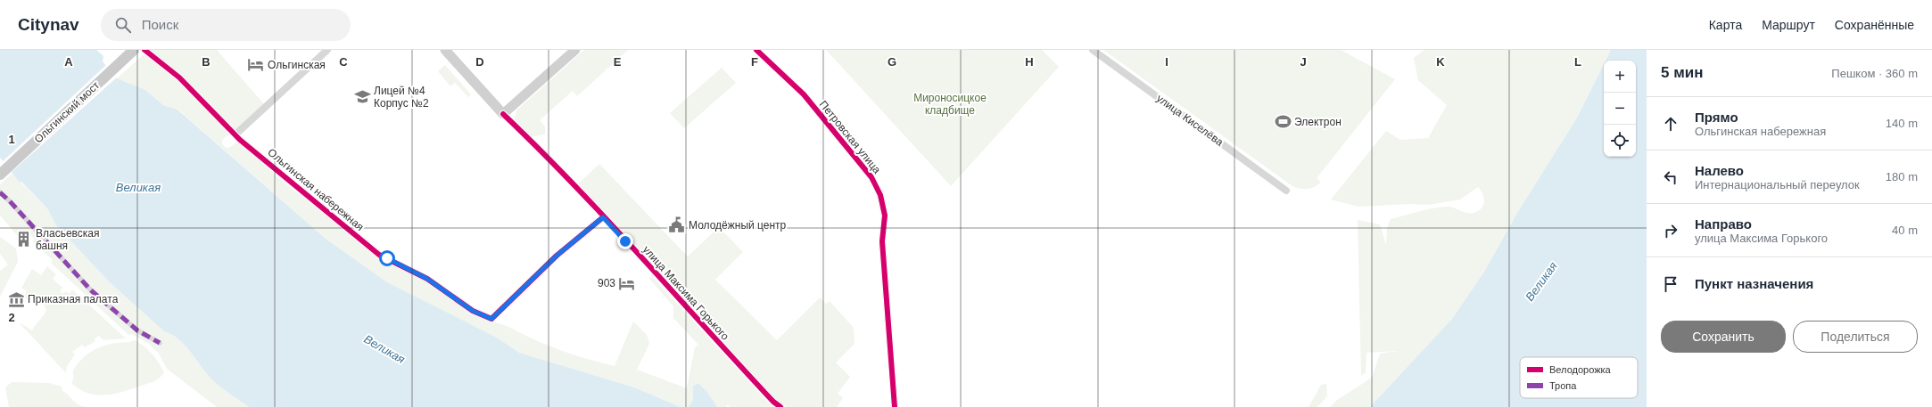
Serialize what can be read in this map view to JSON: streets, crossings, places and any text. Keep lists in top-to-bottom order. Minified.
{"streets":{"main road":["Ольгинский мост","улица Максима Горького"],"street":["улица Киселёва","Петровская улица","Ольгинская набережная"]},"crossings":[["Ольгинская набережная","улица Максима Горького"]],"water":["Великая"],"parks":["Мироносицкое кладбище"],"places":{"hotel":["Ольгинская","903"],"school or university":["Лицей №4 Корпус №2"],"sports":["Электрон"],"public building":["Молодёжный центр"],"building":["Власьевская башня"],"museum":["Приказная палата"]},"legend":["Велодорожка","Тропа"],"page":{"header":"Citynav","search":"Поиск","nav":["Карта","Маршрут","Сохранённые"],"heading":["5 мин","Пешком · 360 m"],"map_buttons":["+","−"],"list":[["Прямо","Ольгинская набережная","140 m"],["Налево","Интернациональный переулок","180 m"],["Направо","улица Максима Горького","40 m"],"Пункт назначения"],"buttons":["Сохранить","Поделиться"]},"grid":{"columns":["A","B","C","D","E","F","G","H","I","J","K","L"],"rows":["1","2"]}}
